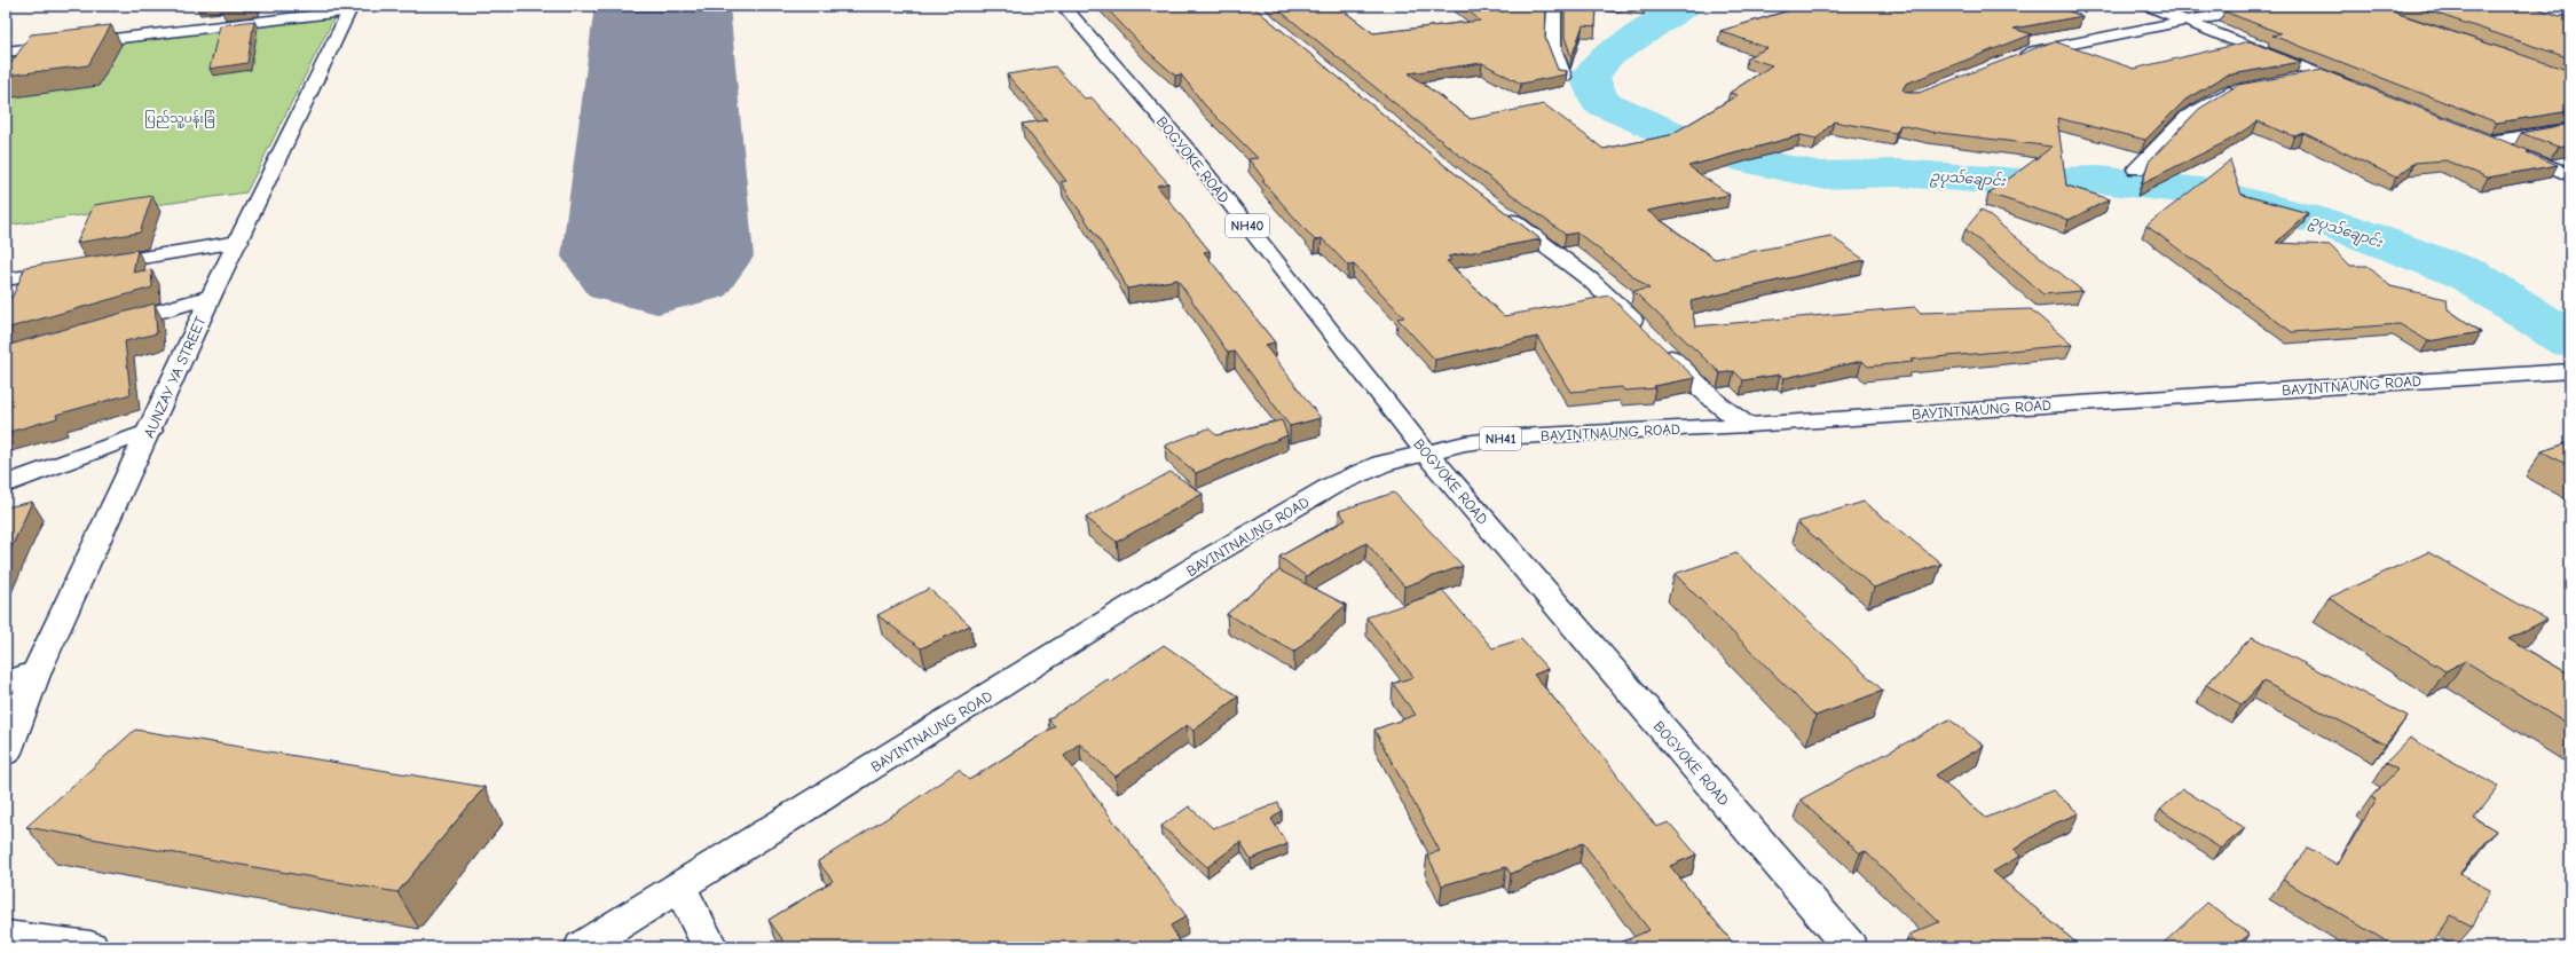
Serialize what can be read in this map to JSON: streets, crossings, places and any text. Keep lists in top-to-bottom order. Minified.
{"streets":{"main road":["BOGYOKE ROAD","NH40","AUNZAY YA STREET","BAYINTNAUNG ROAD","NH41"]},"crossings":[["BOGYOKE ROAD","BAYINTNAUNG ROAD"]],"water":["ဥပုသ်ချောင်း"],"parks":["ပြည်သူ့ပန်းခြံ"]}
